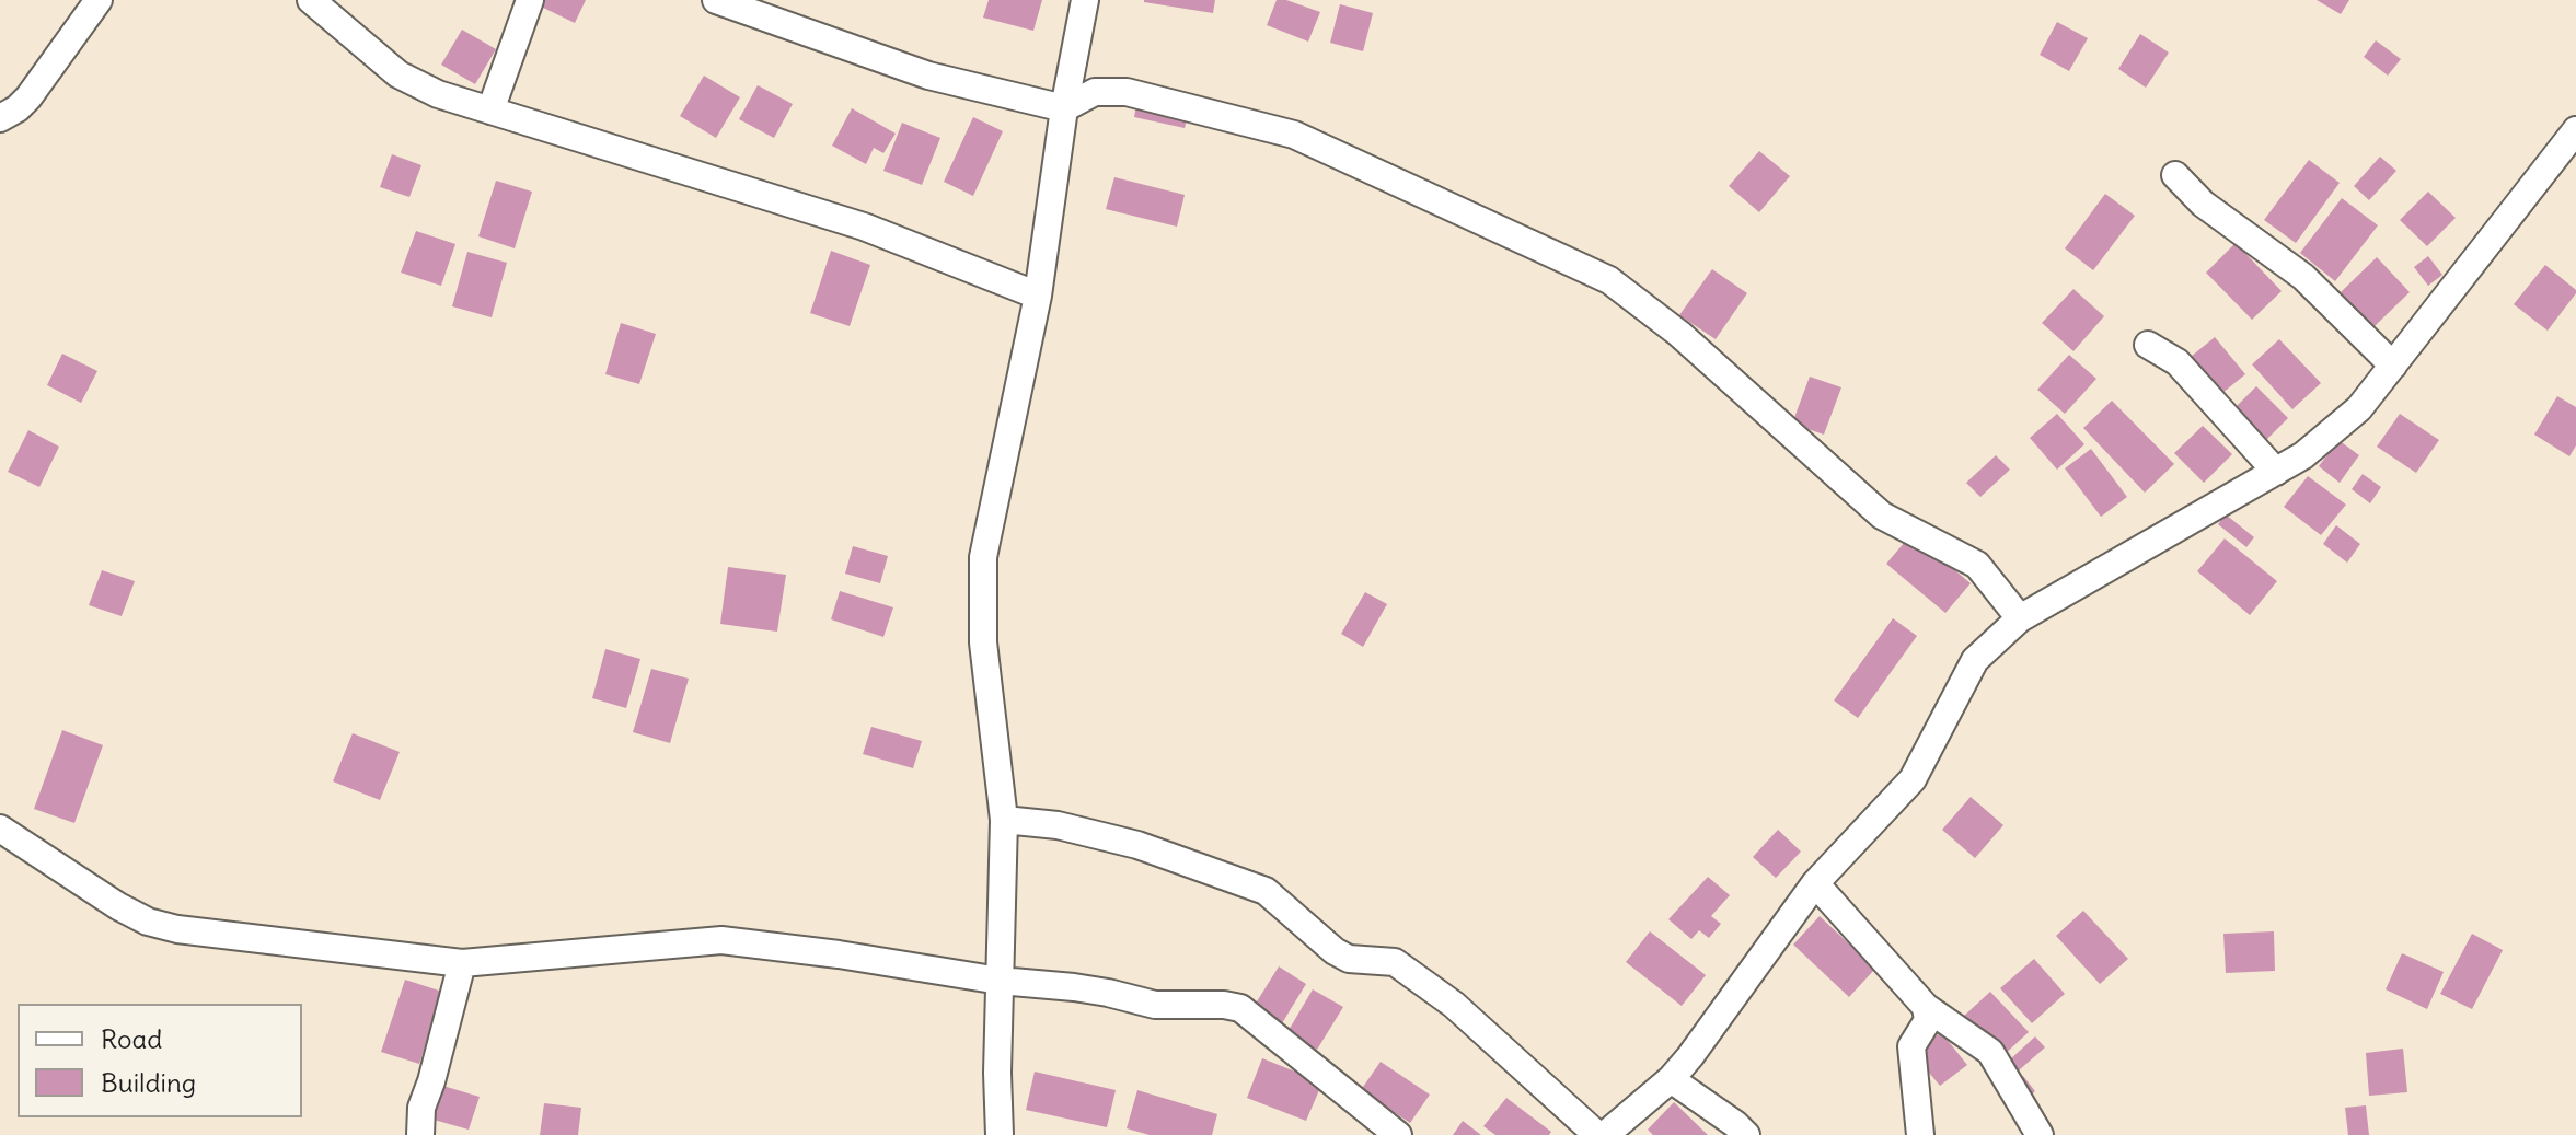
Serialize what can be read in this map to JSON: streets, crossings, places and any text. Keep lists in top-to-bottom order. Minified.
{"legend":["Road","Building"]}
